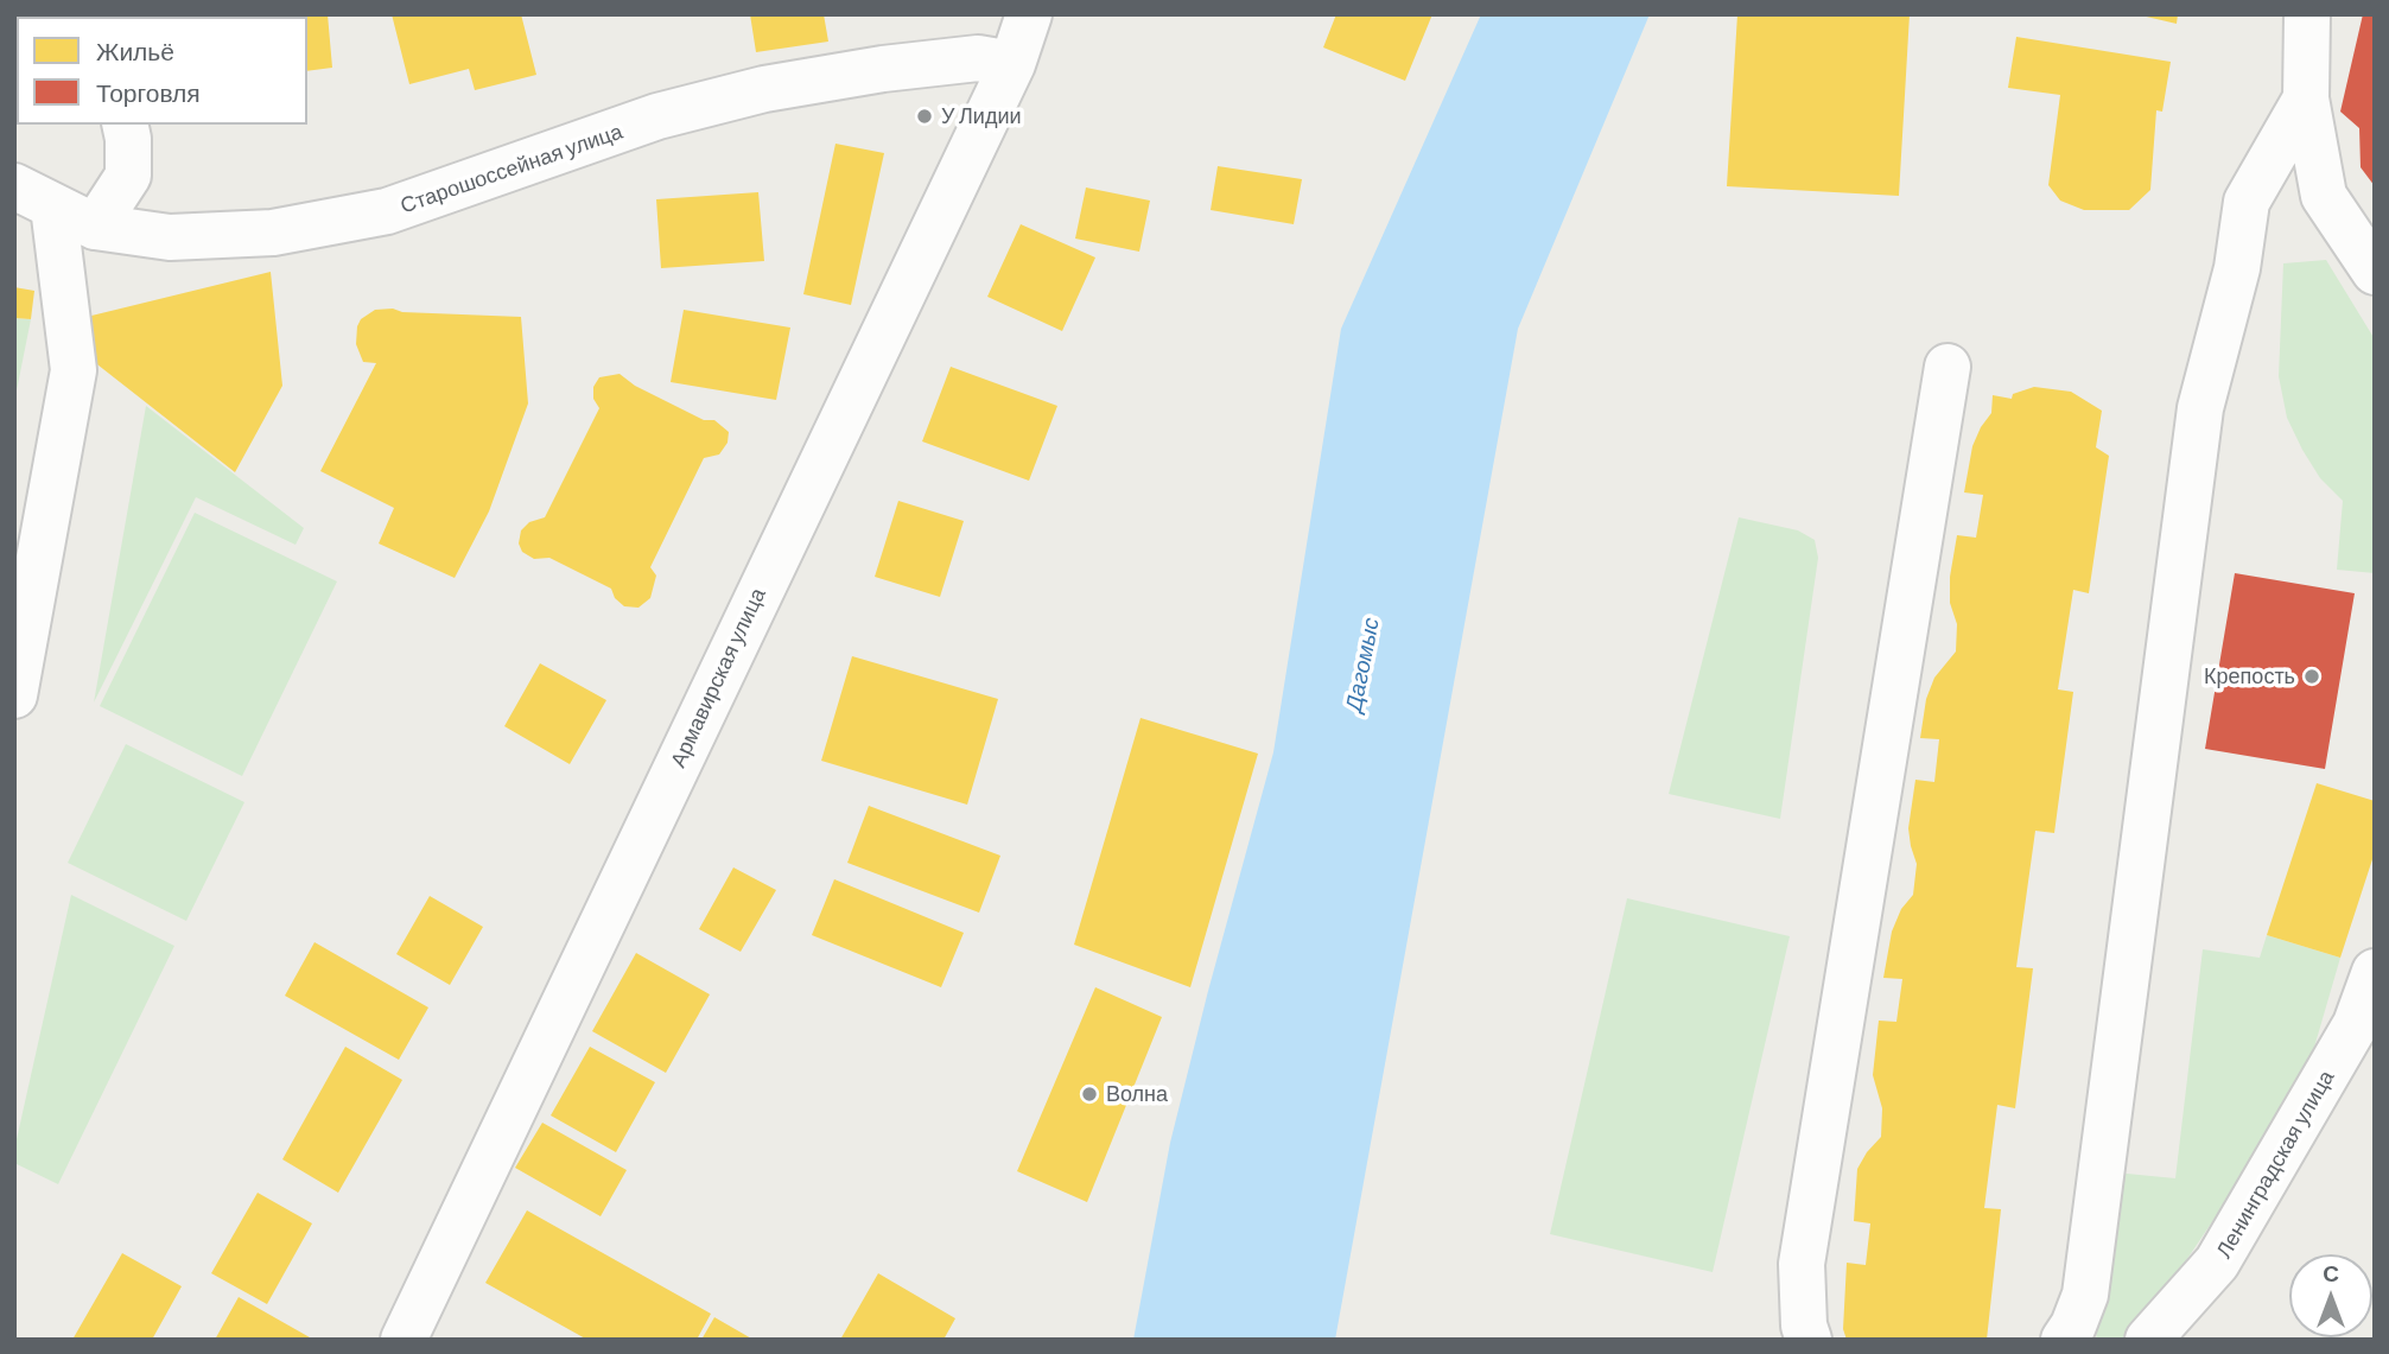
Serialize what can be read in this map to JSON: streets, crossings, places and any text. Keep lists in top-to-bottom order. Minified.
{"streets":{"street":["Старошоссейная улица","Армавирская улица","Ленинградская улица"]},"crossings":[["Старошоссейная улица","Армавирская улица"]],"water":["Дагомыс"],"places":["У Лидии","Крепость","Волна"],"legend":["Жильё","Торговля"],"north":"top"}
